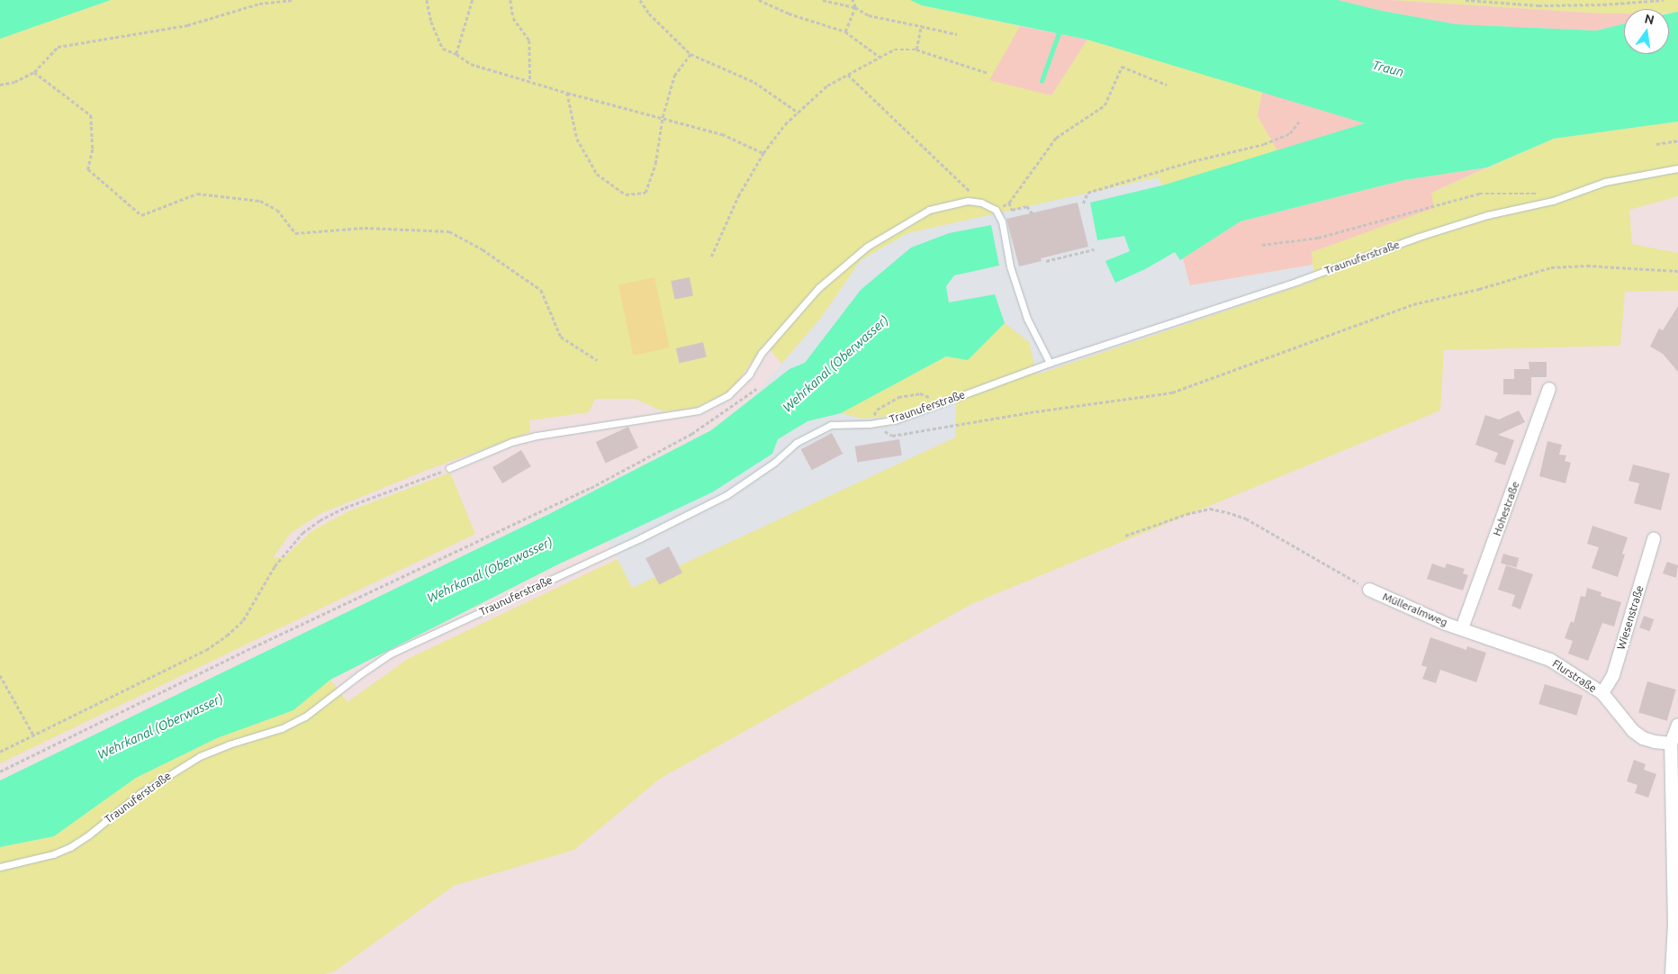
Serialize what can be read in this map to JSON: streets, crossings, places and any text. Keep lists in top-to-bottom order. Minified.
{"streets":{"street":["Hohestraße","Mülleralmweg","Wiesenstraße","Flurstraße"],"lane":["Traunuferstraße"]},"crossings":[["Hohestraße","Mülleralmweg"],["Hohestraße","Flurstraße"],["Mülleralmweg","Flurstraße"],["Wiesenstraße","Flurstraße"]],"water":["Traun","Wehrkanal (Oberwasser)"],"north":"top"}
